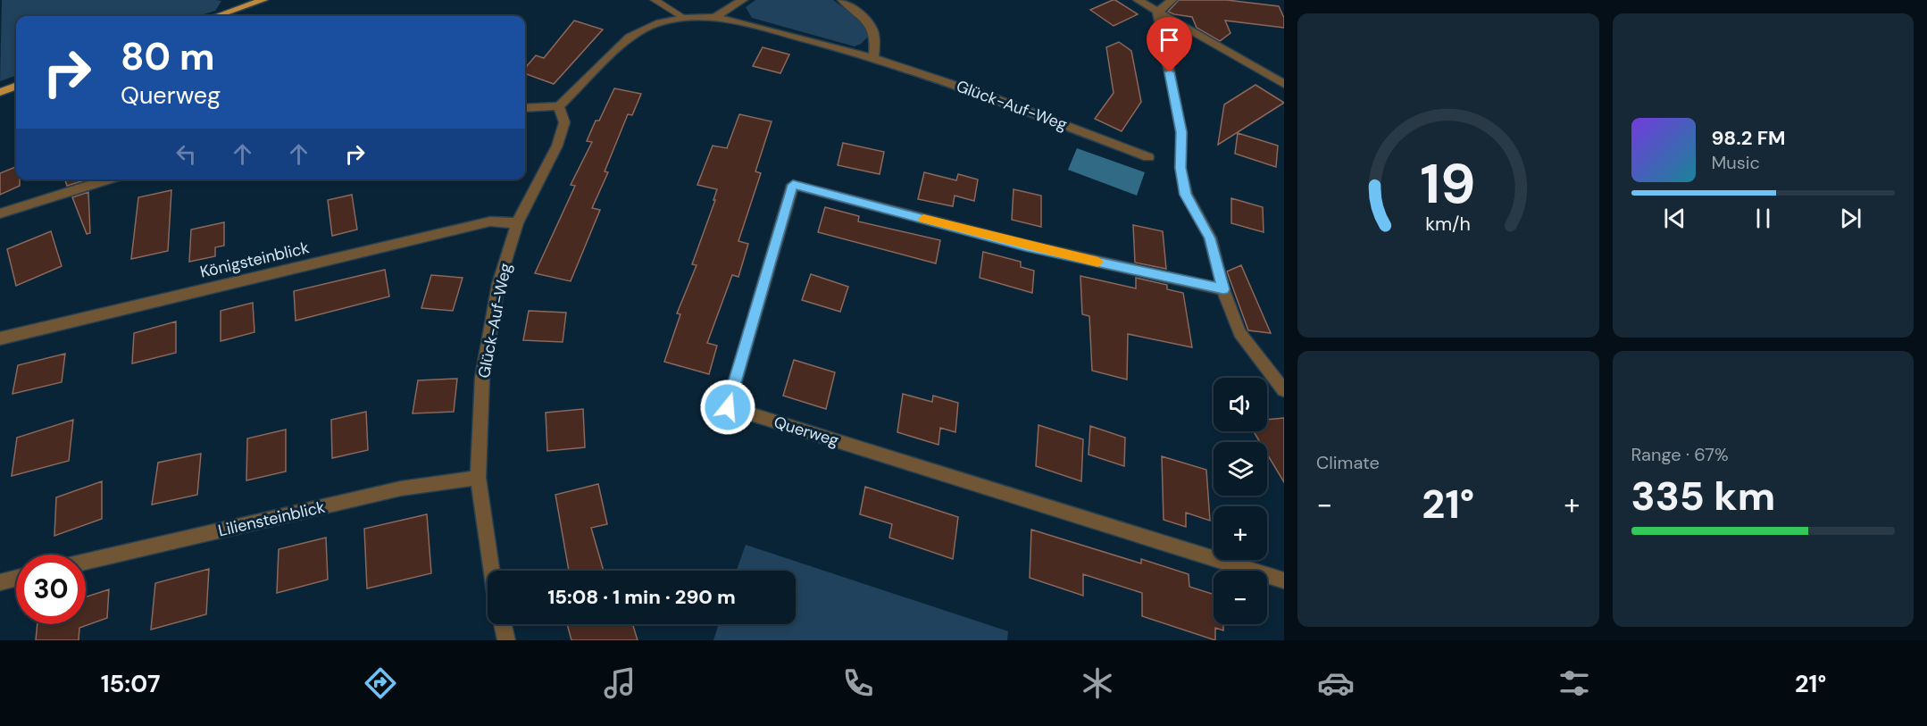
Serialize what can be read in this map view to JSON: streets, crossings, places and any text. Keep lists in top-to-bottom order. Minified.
{"streets":{"street":["Glück-Auf-Weg","Königsteinblick","Querweg","Liliensteinblick"]},"crossings":[["Glück-Auf-Weg","Königsteinblick"],["Glück-Auf-Weg","Liliensteinblick"]],"page":{"turn":["80 m","Querweg"],"song":["98.2 FM","Music"],"tile":["Climate",["Range · 67%","335 km"]],"map_buttons":["+","−"],"heat":["−","21°","+"],"limit":"30","trip":"15:08 · 1 min · 290 m","tabs":["15:07","21°"],"gauge":["19","km/h"]}}
